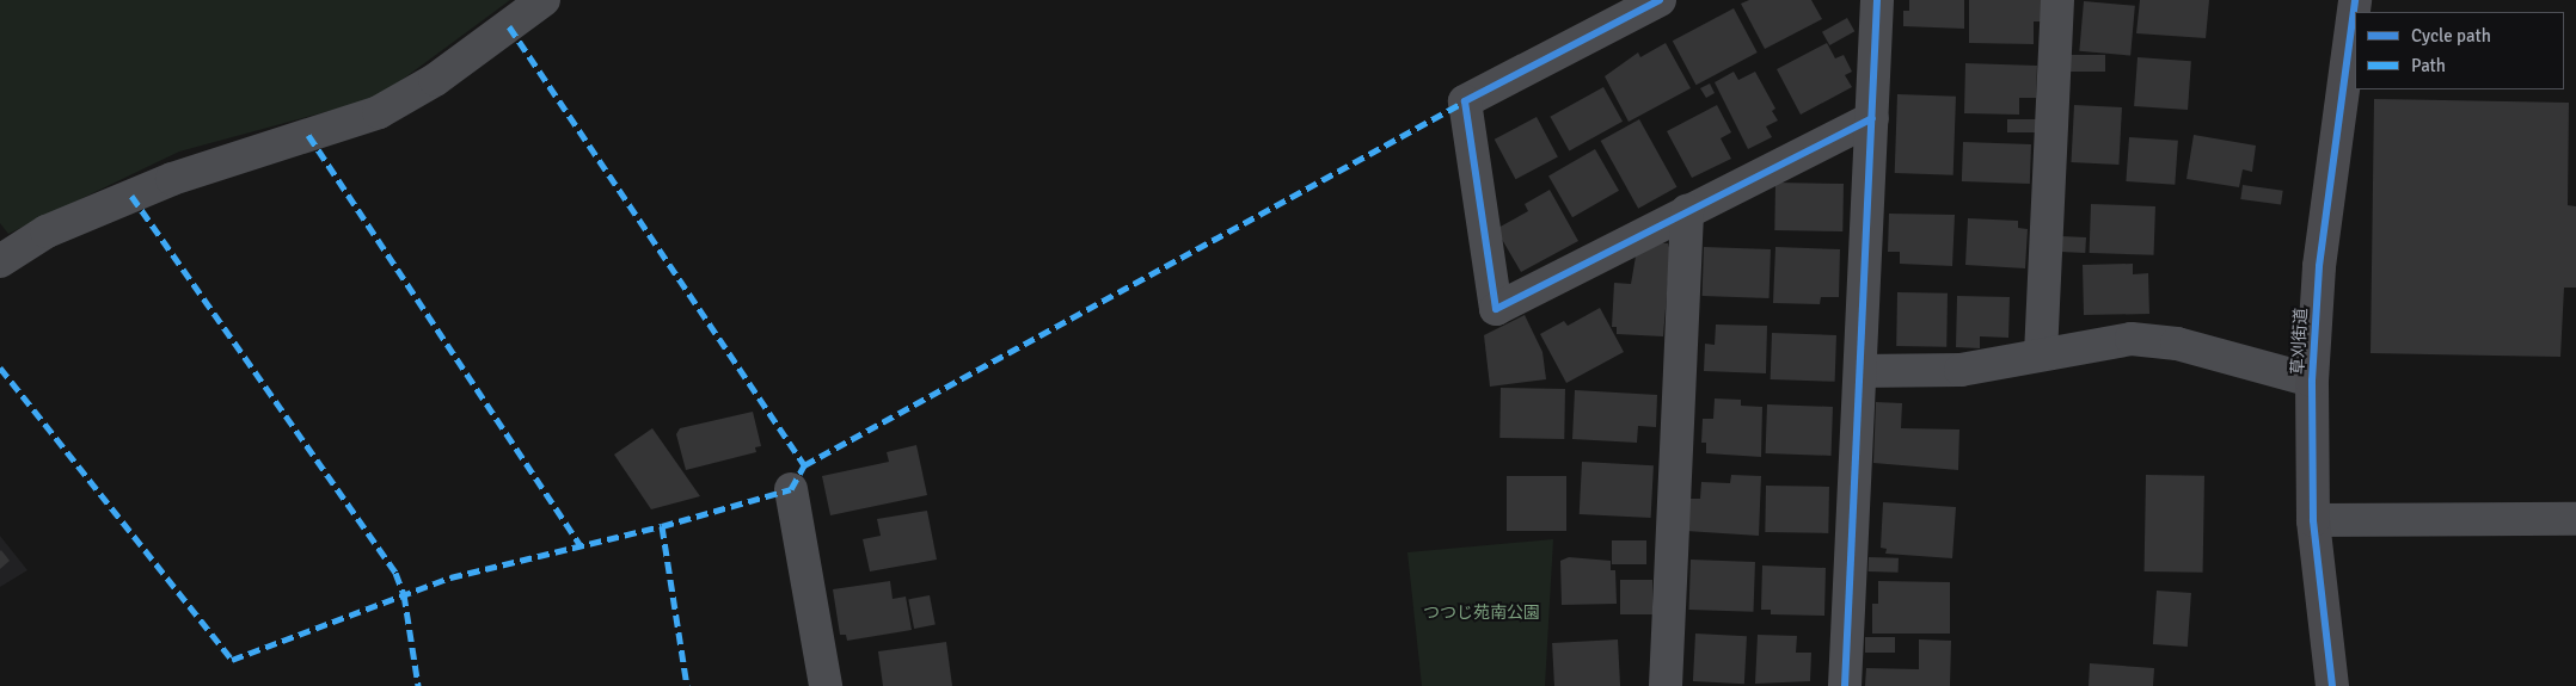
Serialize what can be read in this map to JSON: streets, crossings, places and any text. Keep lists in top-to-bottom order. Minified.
{"streets":{"street":["草刈街道"]},"parks":["つつじ苑南公園"],"legend":["Cycle path","Path"]}
